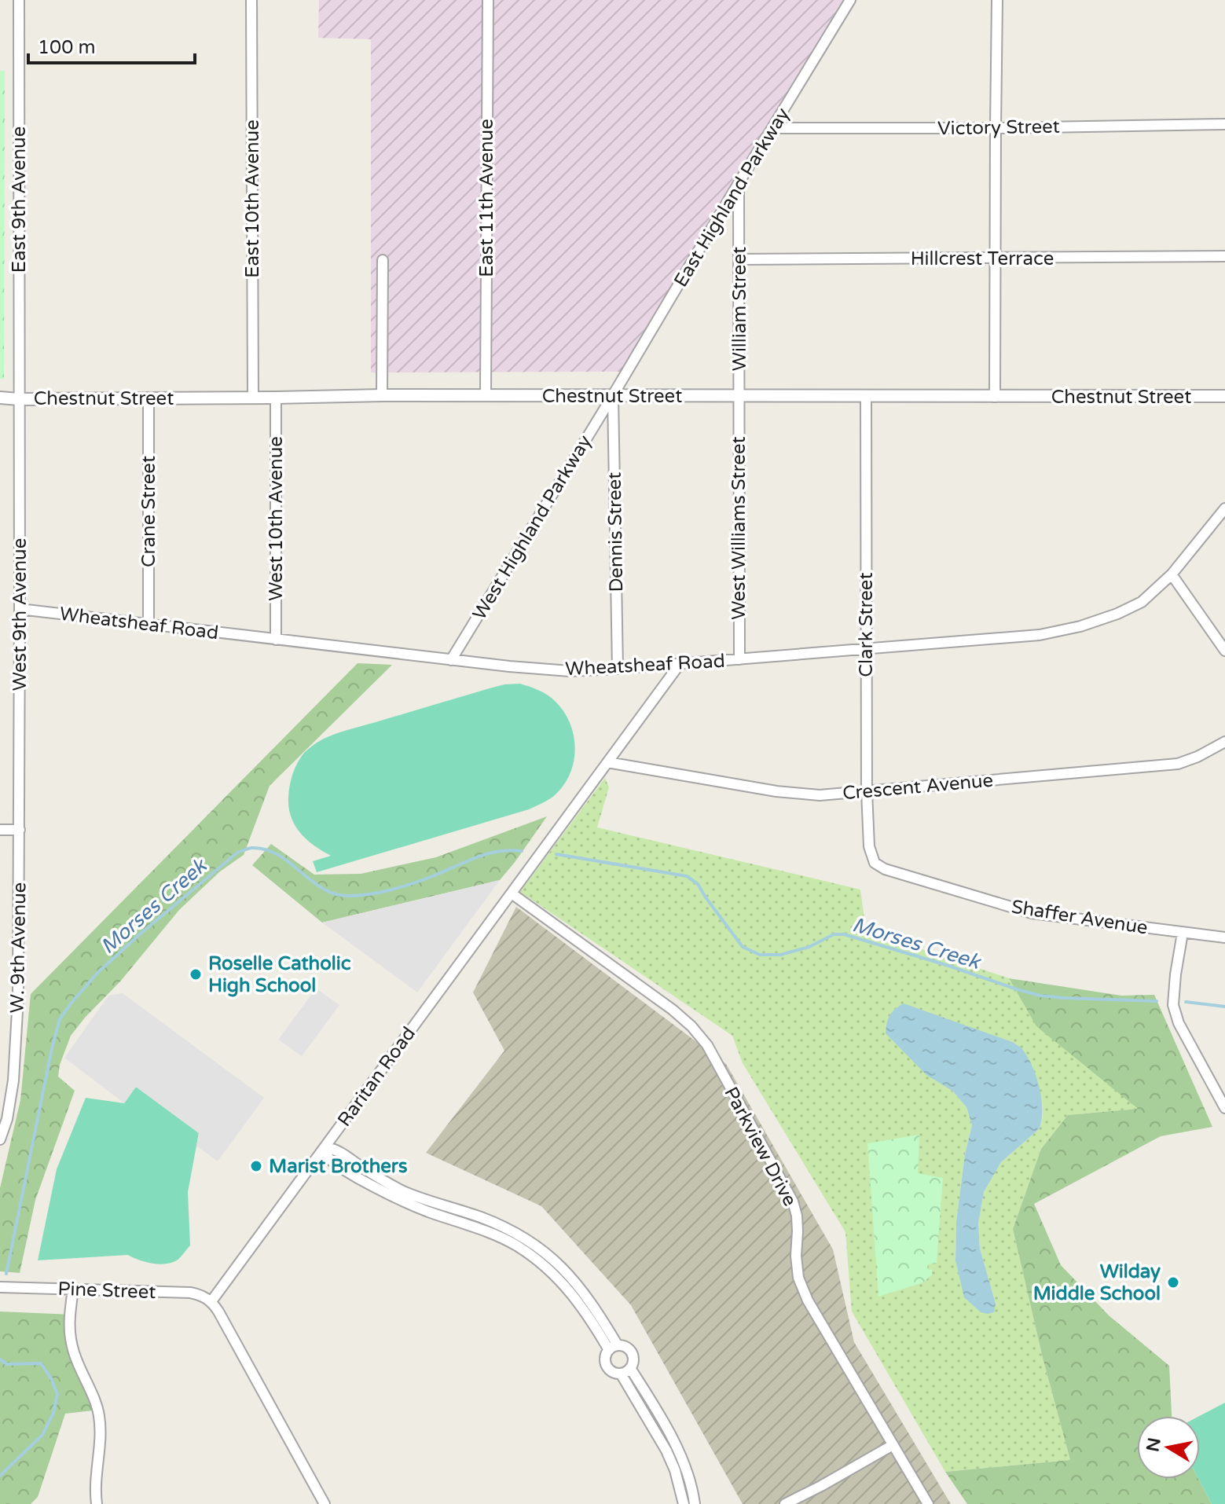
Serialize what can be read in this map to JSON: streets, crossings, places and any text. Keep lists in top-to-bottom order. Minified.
{"streets":{"street":["Victory Street","East Highland Parkway","East 11th Avenue","East 10th Avenue","East 9th Avenue","Hillcrest Terrace","William Street","Chestnut Street","Crane Street","West 10th Avenue","West Highland Parkway","West Williams Street","Dennis Street","West 9th Avenue","Wheatsheaf Road","Clark Street","Crescent Avenue","Shaffer Avenue","W. 9th Avenue","Raritan Road","Parkview Drive","Pine Street"]},"crossings":[["Victory Street","East Highland Parkway"],["East Highland Parkway","William Street"],["East Highland Parkway","Chestnut Street"],["East Highland Parkway","West Highland Parkway"],["East Highland Parkway","Dennis Street"],["East 11th Avenue","Chestnut Street"],["East 10th Avenue","Chestnut Street"],["East 9th Avenue","Chestnut Street"],["East 9th Avenue","West 9th Avenue"],["Hillcrest Terrace","William Street"],["William Street","Chestnut Street"],["William Street","West Williams Street"],["Chestnut Street","Crane Street"],["Chestnut Street","West 10th Avenue"],["Chestnut Street","West Highland Parkway"],["Chestnut Street","West Williams Street"],["Chestnut Street","Dennis Street"],["Chestnut Street","West 9th Avenue"],["Chestnut Street","Clark Street"],["Crane Street","Wheatsheaf Road"],["West 10th Avenue","Wheatsheaf Road"],["West Highland Parkway","Dennis Street"],["West Highland Parkway","Wheatsheaf Road"],["West Williams Street","Wheatsheaf Road"],["Dennis Street","Wheatsheaf Road"],["West 9th Avenue","Wheatsheaf Road"],["West 9th Avenue","W. 9th Avenue"],["Wheatsheaf Road","Clark Street"],["Wheatsheaf Road","Raritan Road"],["Clark Street","Crescent Avenue"],["Clark Street","Shaffer Avenue"],["Crescent Avenue","Raritan Road"],["Raritan Road","Parkview Drive"],["Raritan Road","Pine Street"]],"water":["Morses Creek"],"places":["Roselle Catholic High School","Marist Brothers","Wilday Middle School"],"scale_bar":"100 m","north":"left"}
